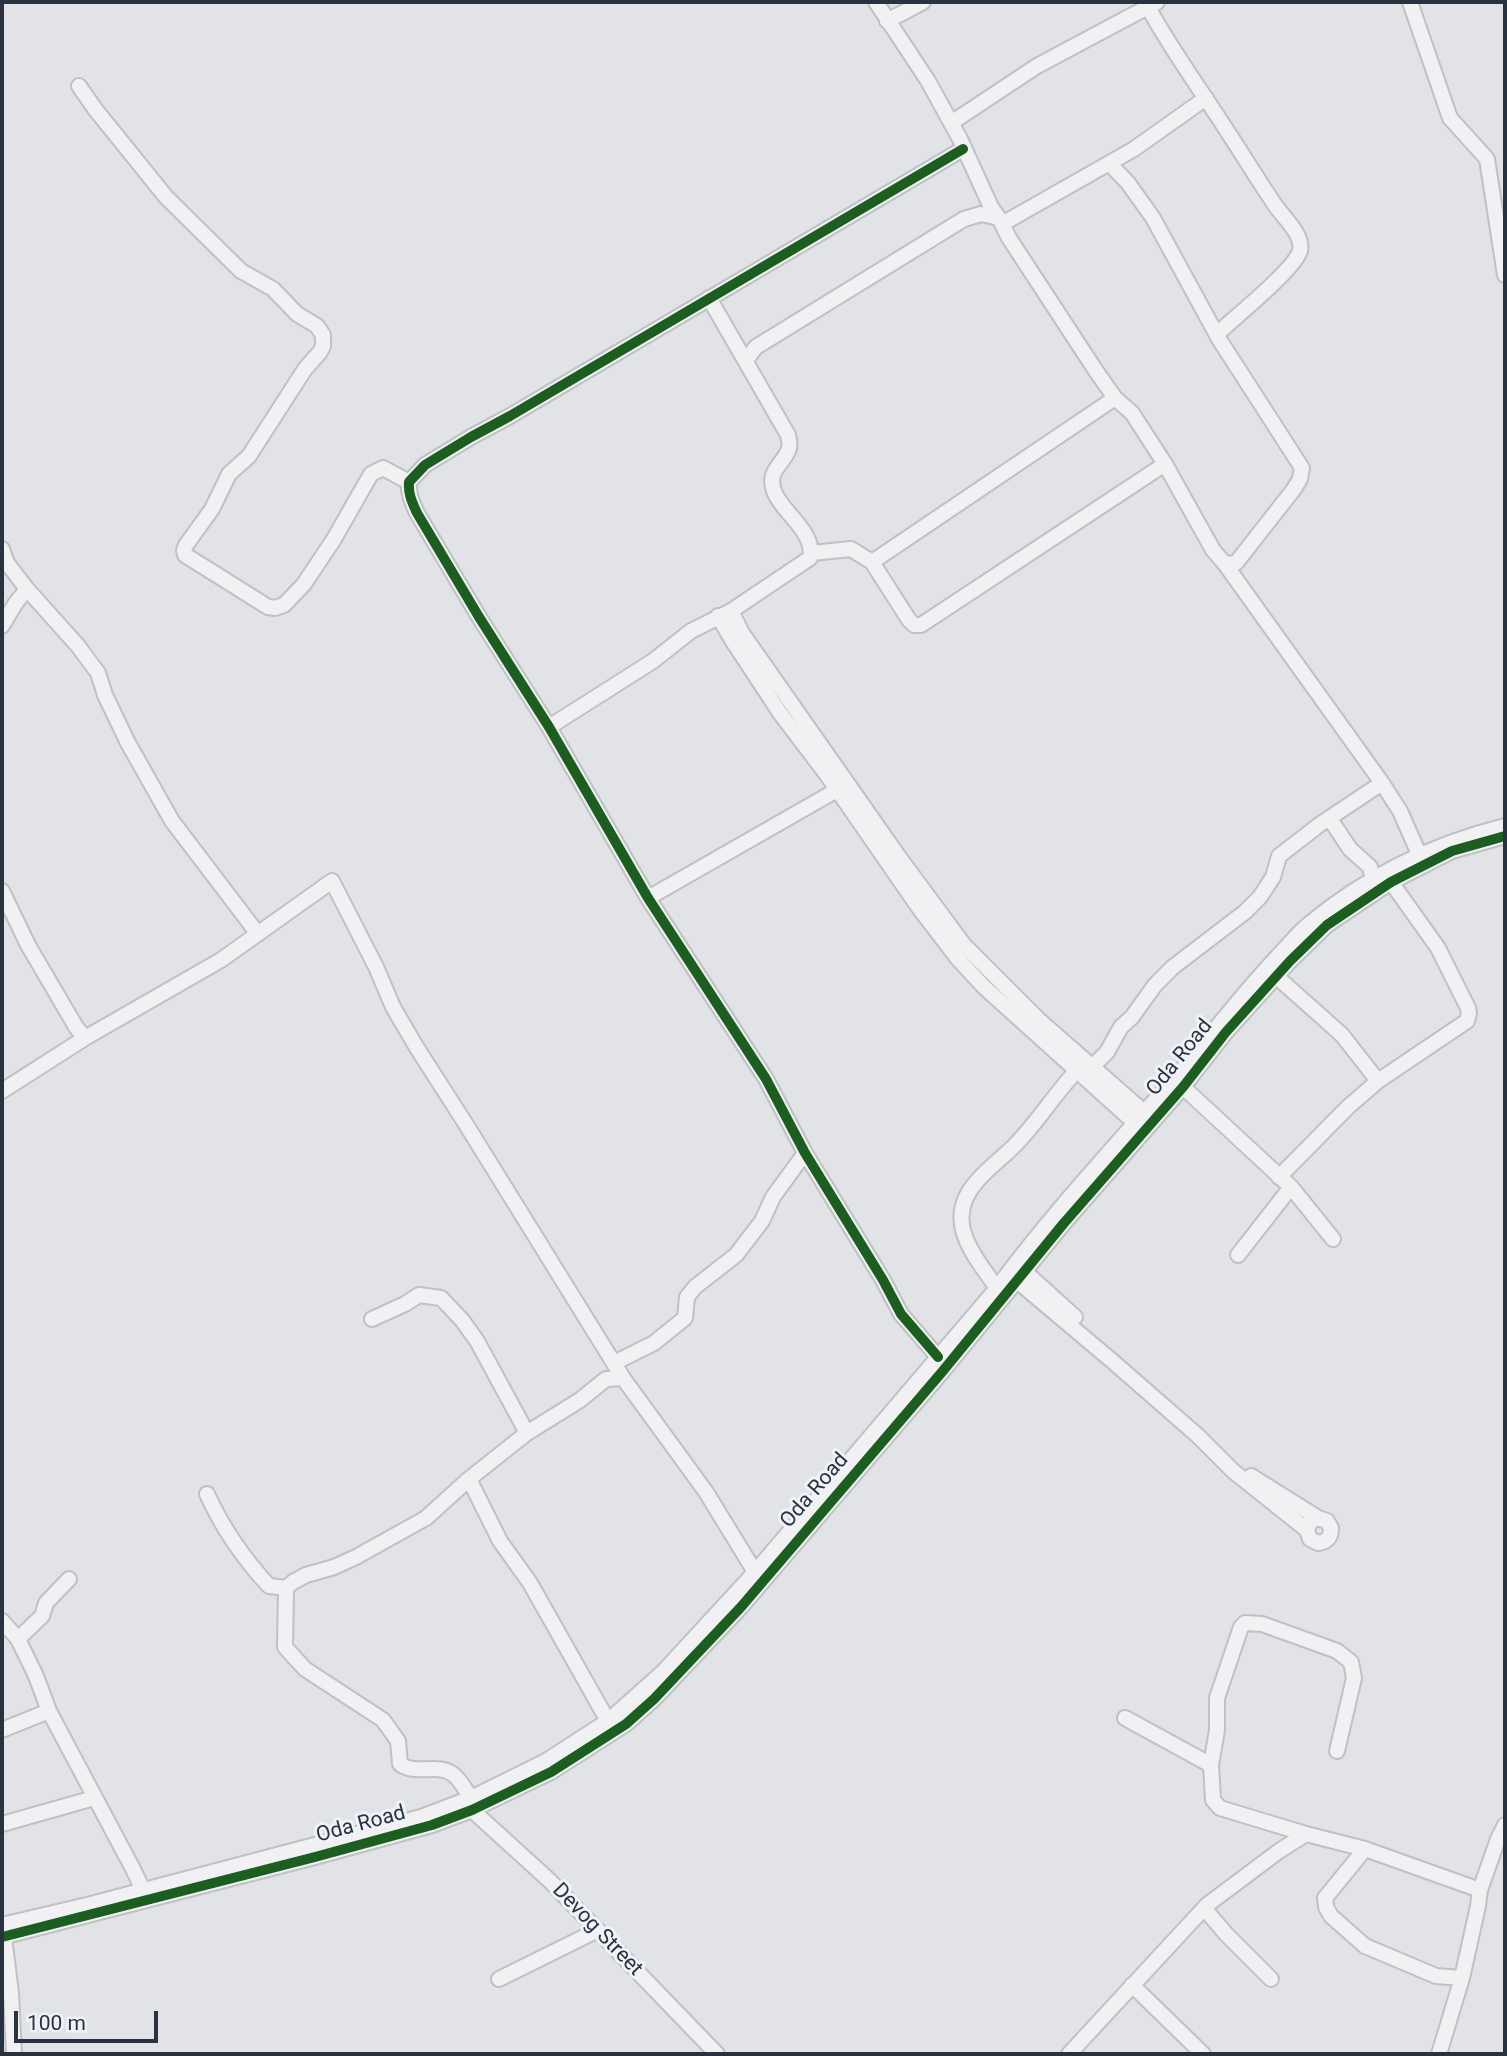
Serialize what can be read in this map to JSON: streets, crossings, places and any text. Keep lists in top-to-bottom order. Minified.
{"streets":{"street":["Oda Road","Devog Street"]},"crossings":[["Oda Road","Devog Street"]],"scale_bar":"100 m"}
